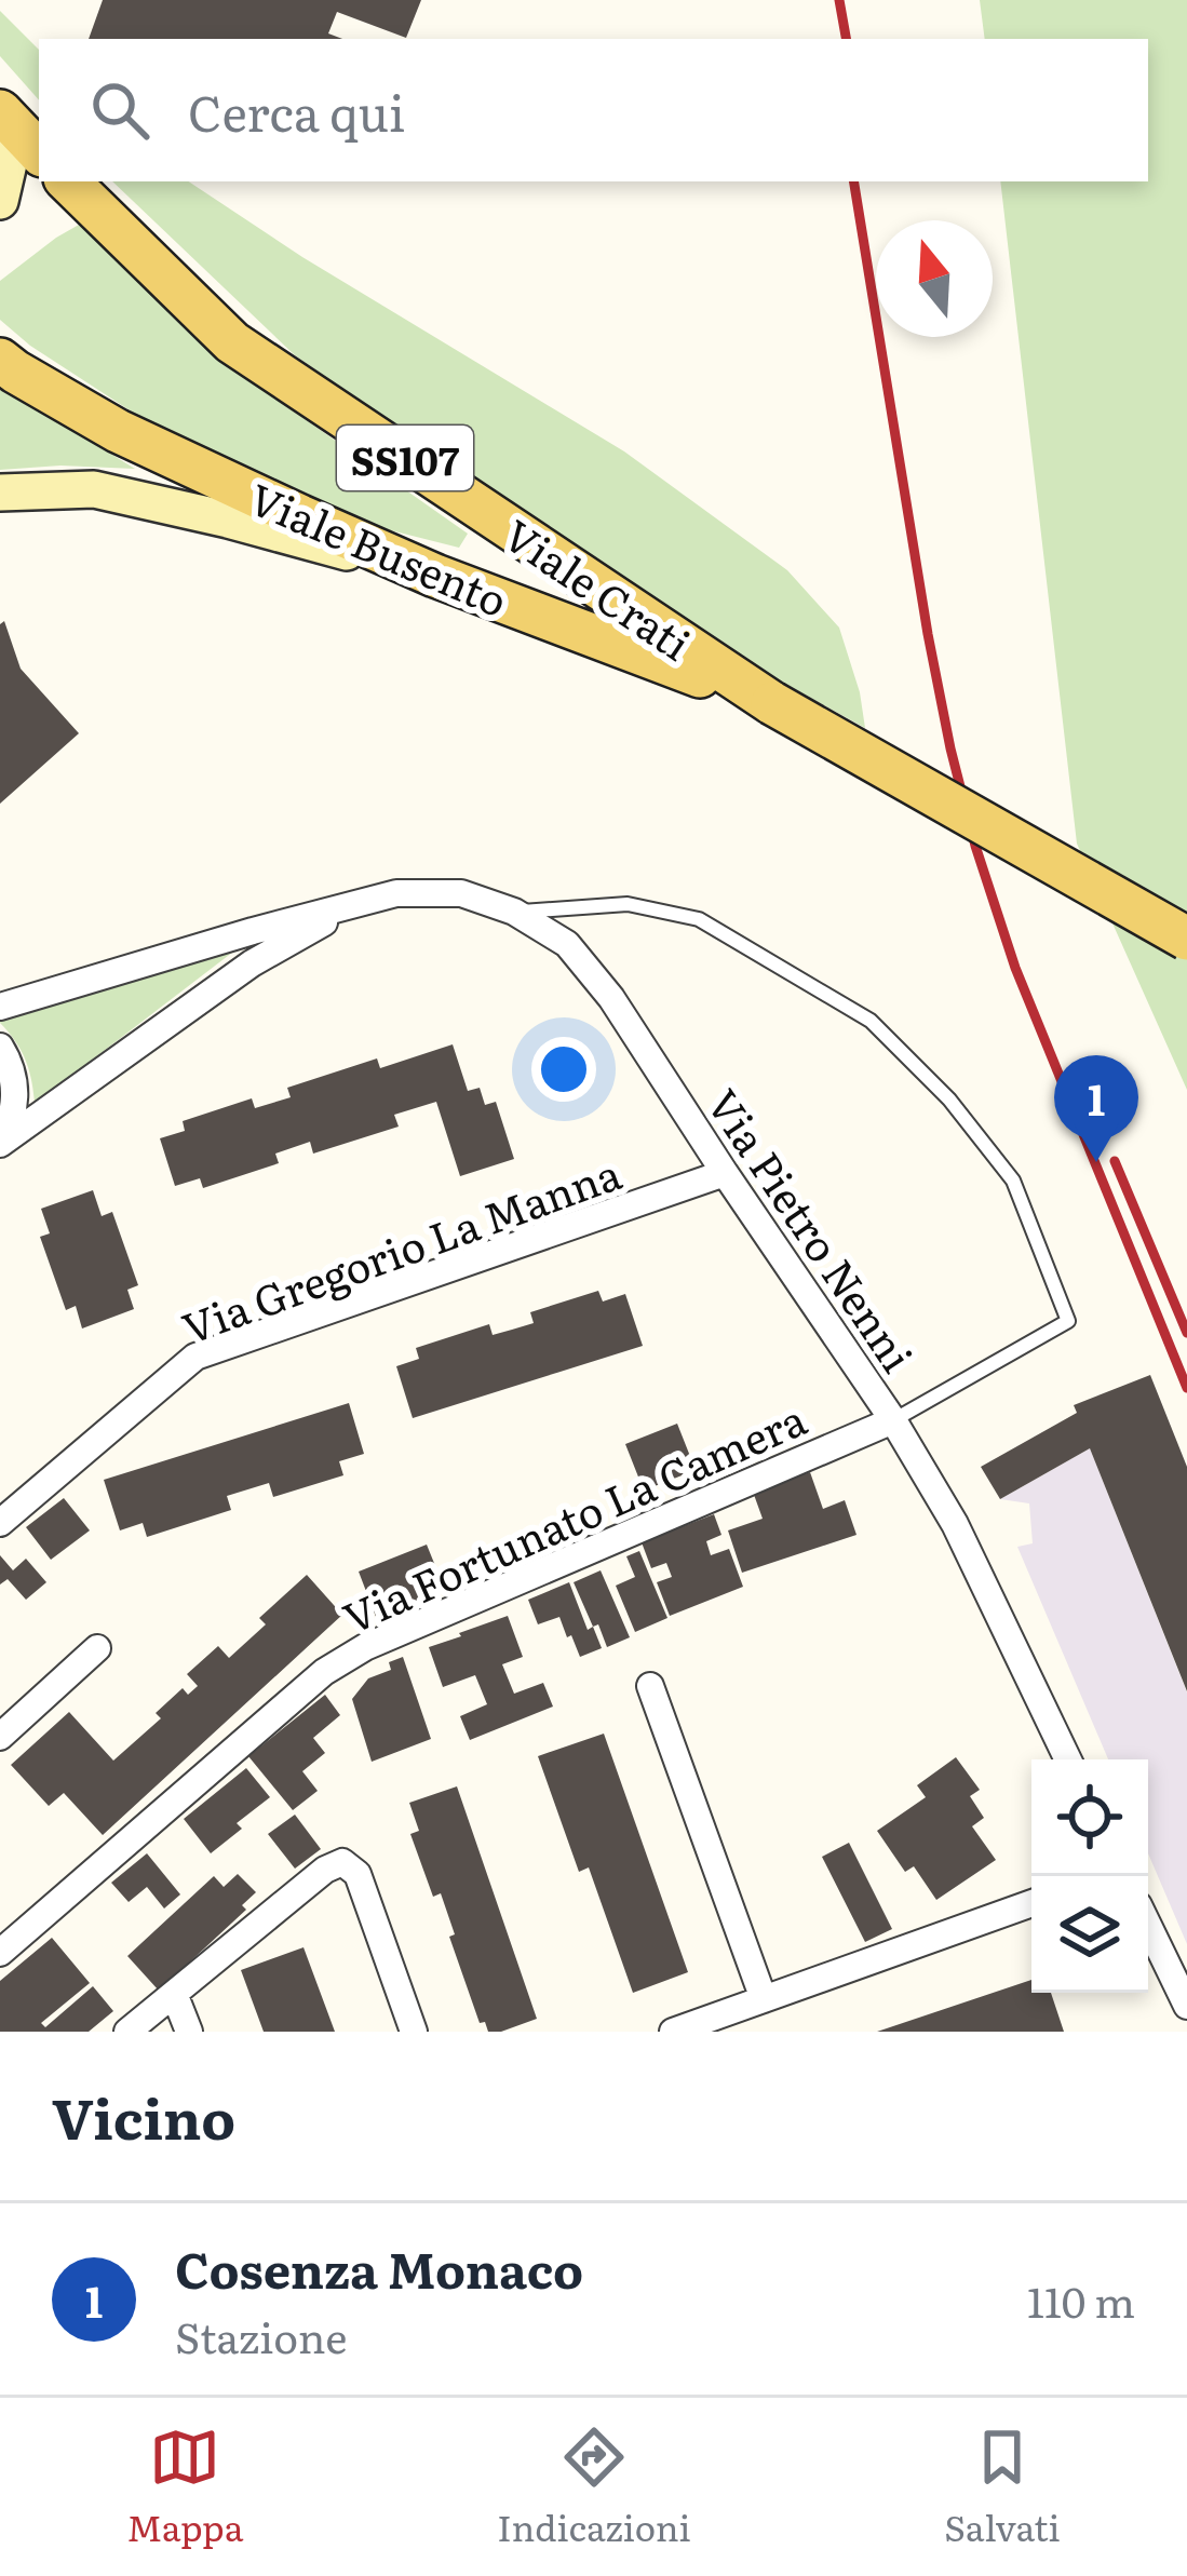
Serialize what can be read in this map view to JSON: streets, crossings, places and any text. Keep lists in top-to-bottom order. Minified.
{"streets":{"main road":["SS107","Viale Busento","Viale Crati"],"street":["Via Pietro Nenni","Via Gregorio La Manna","Via Fortunato La Camera"]},"crossings":[["SS107","Viale Busento"],["SS107","Viale Crati"],["Viale Busento","Viale Crati"],["Via Pietro Nenni","Via Gregorio La Manna"],["Via Pietro Nenni","Via Fortunato La Camera"]],"north":"top","page":{"search":"Cerca qui","pins":"1","heading":"Vicino","list":[{"mark":"1","name":"Cosenza Monaco","note":"Stazione","value":"110 m"}],"nav":["Mappa","Indicazioni","Salvati"]}}
